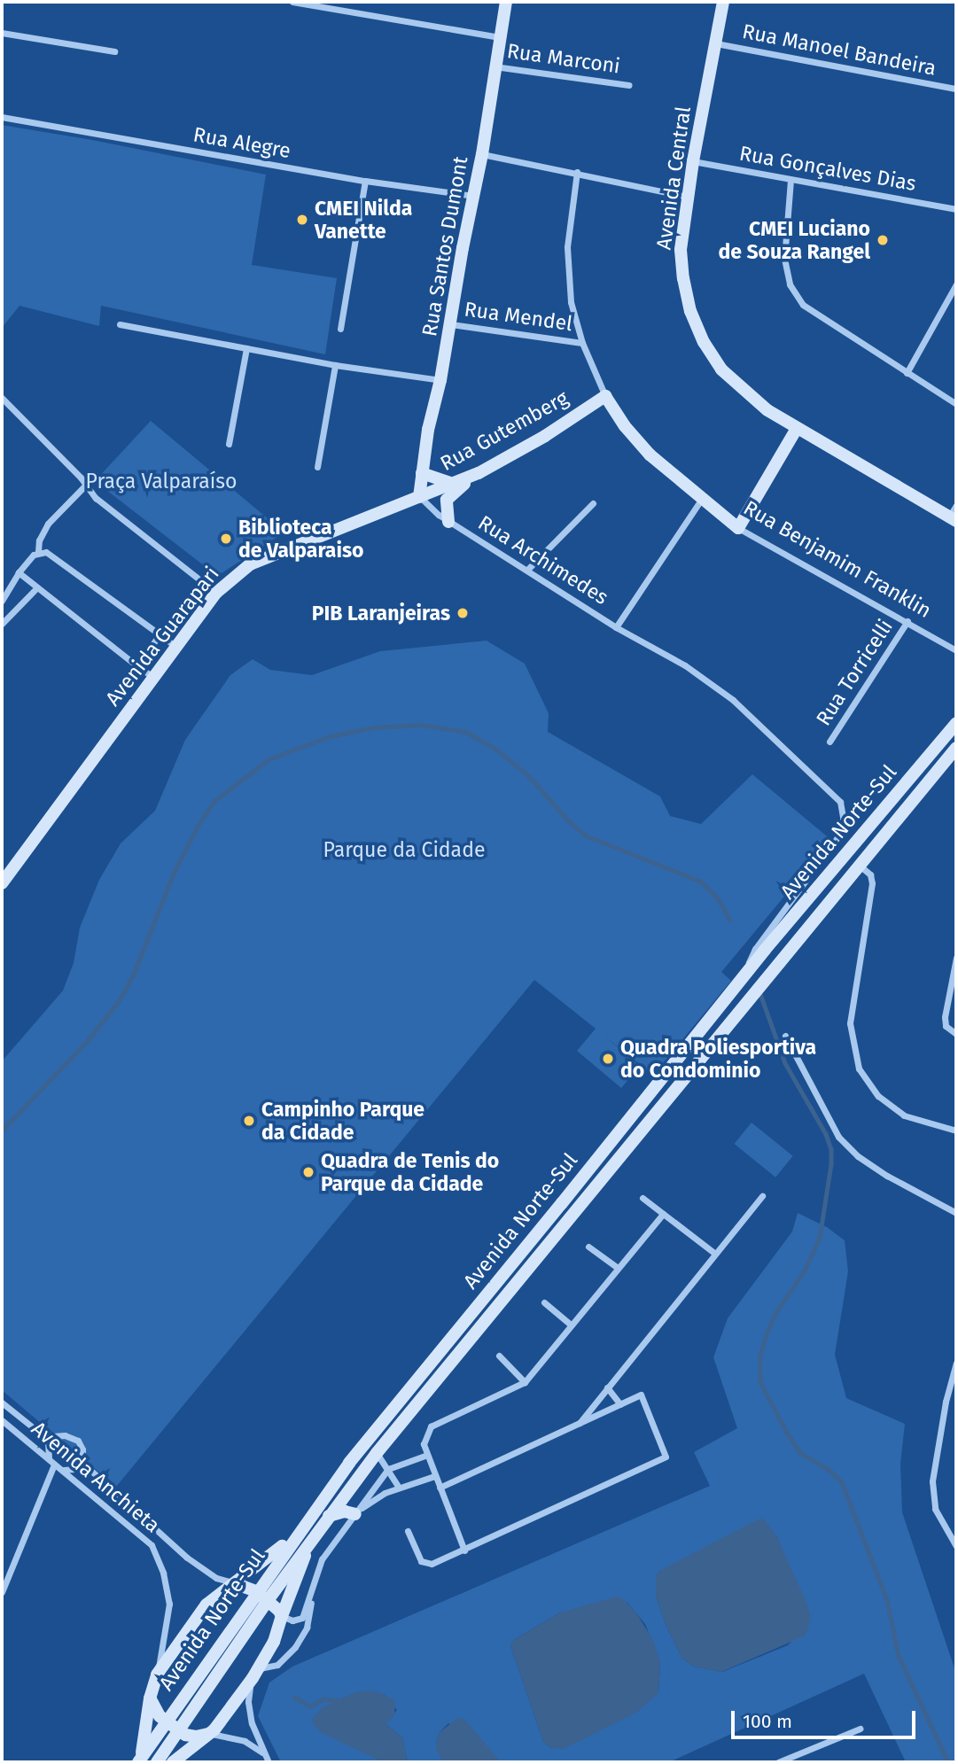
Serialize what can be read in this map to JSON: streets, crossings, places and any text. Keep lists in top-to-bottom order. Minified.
{"streets":{"main road":["Avenida Central","Rua Santos Dumont","Rua Gutemberg","Rua Benjamim Franklin","Avenida Guarapari","Avenida Norte-Sul"],"street":["Rua Manoel Bandeira","Rua Marconi","Rua Alegre","Rua Gonçalves Dias","Rua Mendel","Rua Archimedes","Rua Torricelli","Avenida Anchieta"]},"crossings":[["Rua Manoel Bandeira","Avenida Central"],["Rua Marconi","Rua Santos Dumont"],["Rua Alegre","Rua Santos Dumont"],["Rua Gonçalves Dias","Avenida Central"],["Rua Santos Dumont","Rua Mendel"],["Rua Santos Dumont","Rua Gutemberg"],["Rua Santos Dumont","Rua Archimedes"],["Rua Santos Dumont","Avenida Guarapari"],["Rua Mendel","Rua Benjamim Franklin"],["Rua Gutemberg","Rua Benjamim Franklin"],["Rua Gutemberg","Rua Archimedes"],["Rua Gutemberg","Avenida Guarapari"],["Rua Benjamim Franklin","Rua Archimedes"],["Rua Benjamim Franklin","Rua Torricelli"],["Rua Archimedes","Avenida Guarapari"]],"parks":["Praça Valparaíso","Parque da Cidade"],"places":["CMEI Nilda Vanette","CMEI Luciano de Souza Rangel","Biblioteca de Valparaiso","PIB Laranjeiras","Quadra Poliesportiva do Condominio","Campinho Parque da Cidade","Quadra de Tenis do Parque da Cidade"],"scale_bar":"100 m"}
